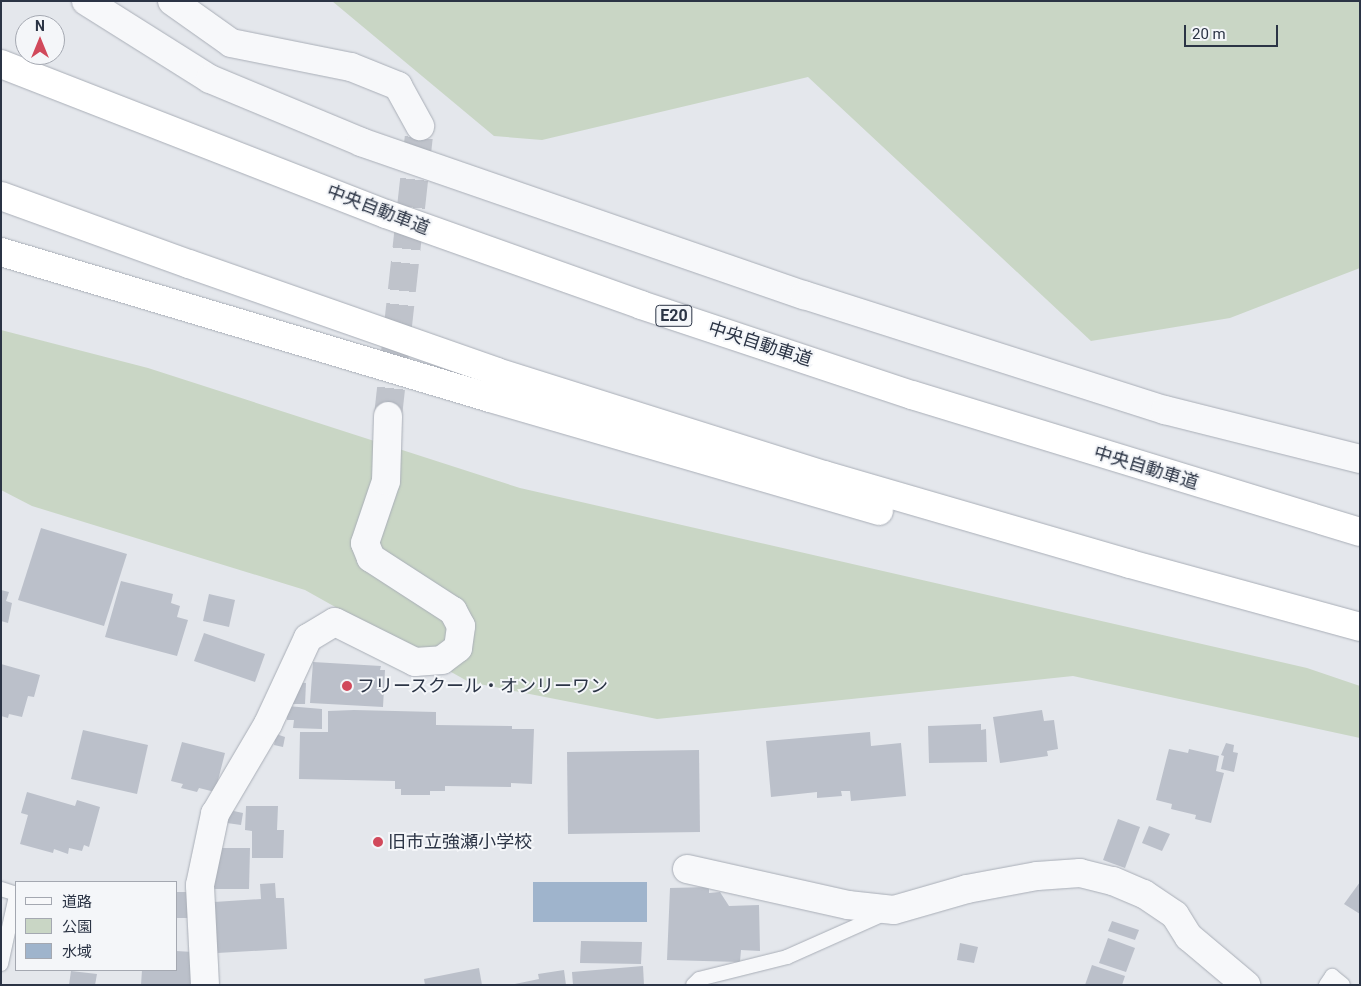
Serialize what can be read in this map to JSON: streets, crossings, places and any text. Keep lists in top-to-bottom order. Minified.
{"streets":{"highway":["中央自動車道","E20"]},"places":["フリースクール・オンリーワン","旧市立強瀬小学校"],"legend":["道路","公園","水域"],"scale_bar":"20 m","north":"top"}
